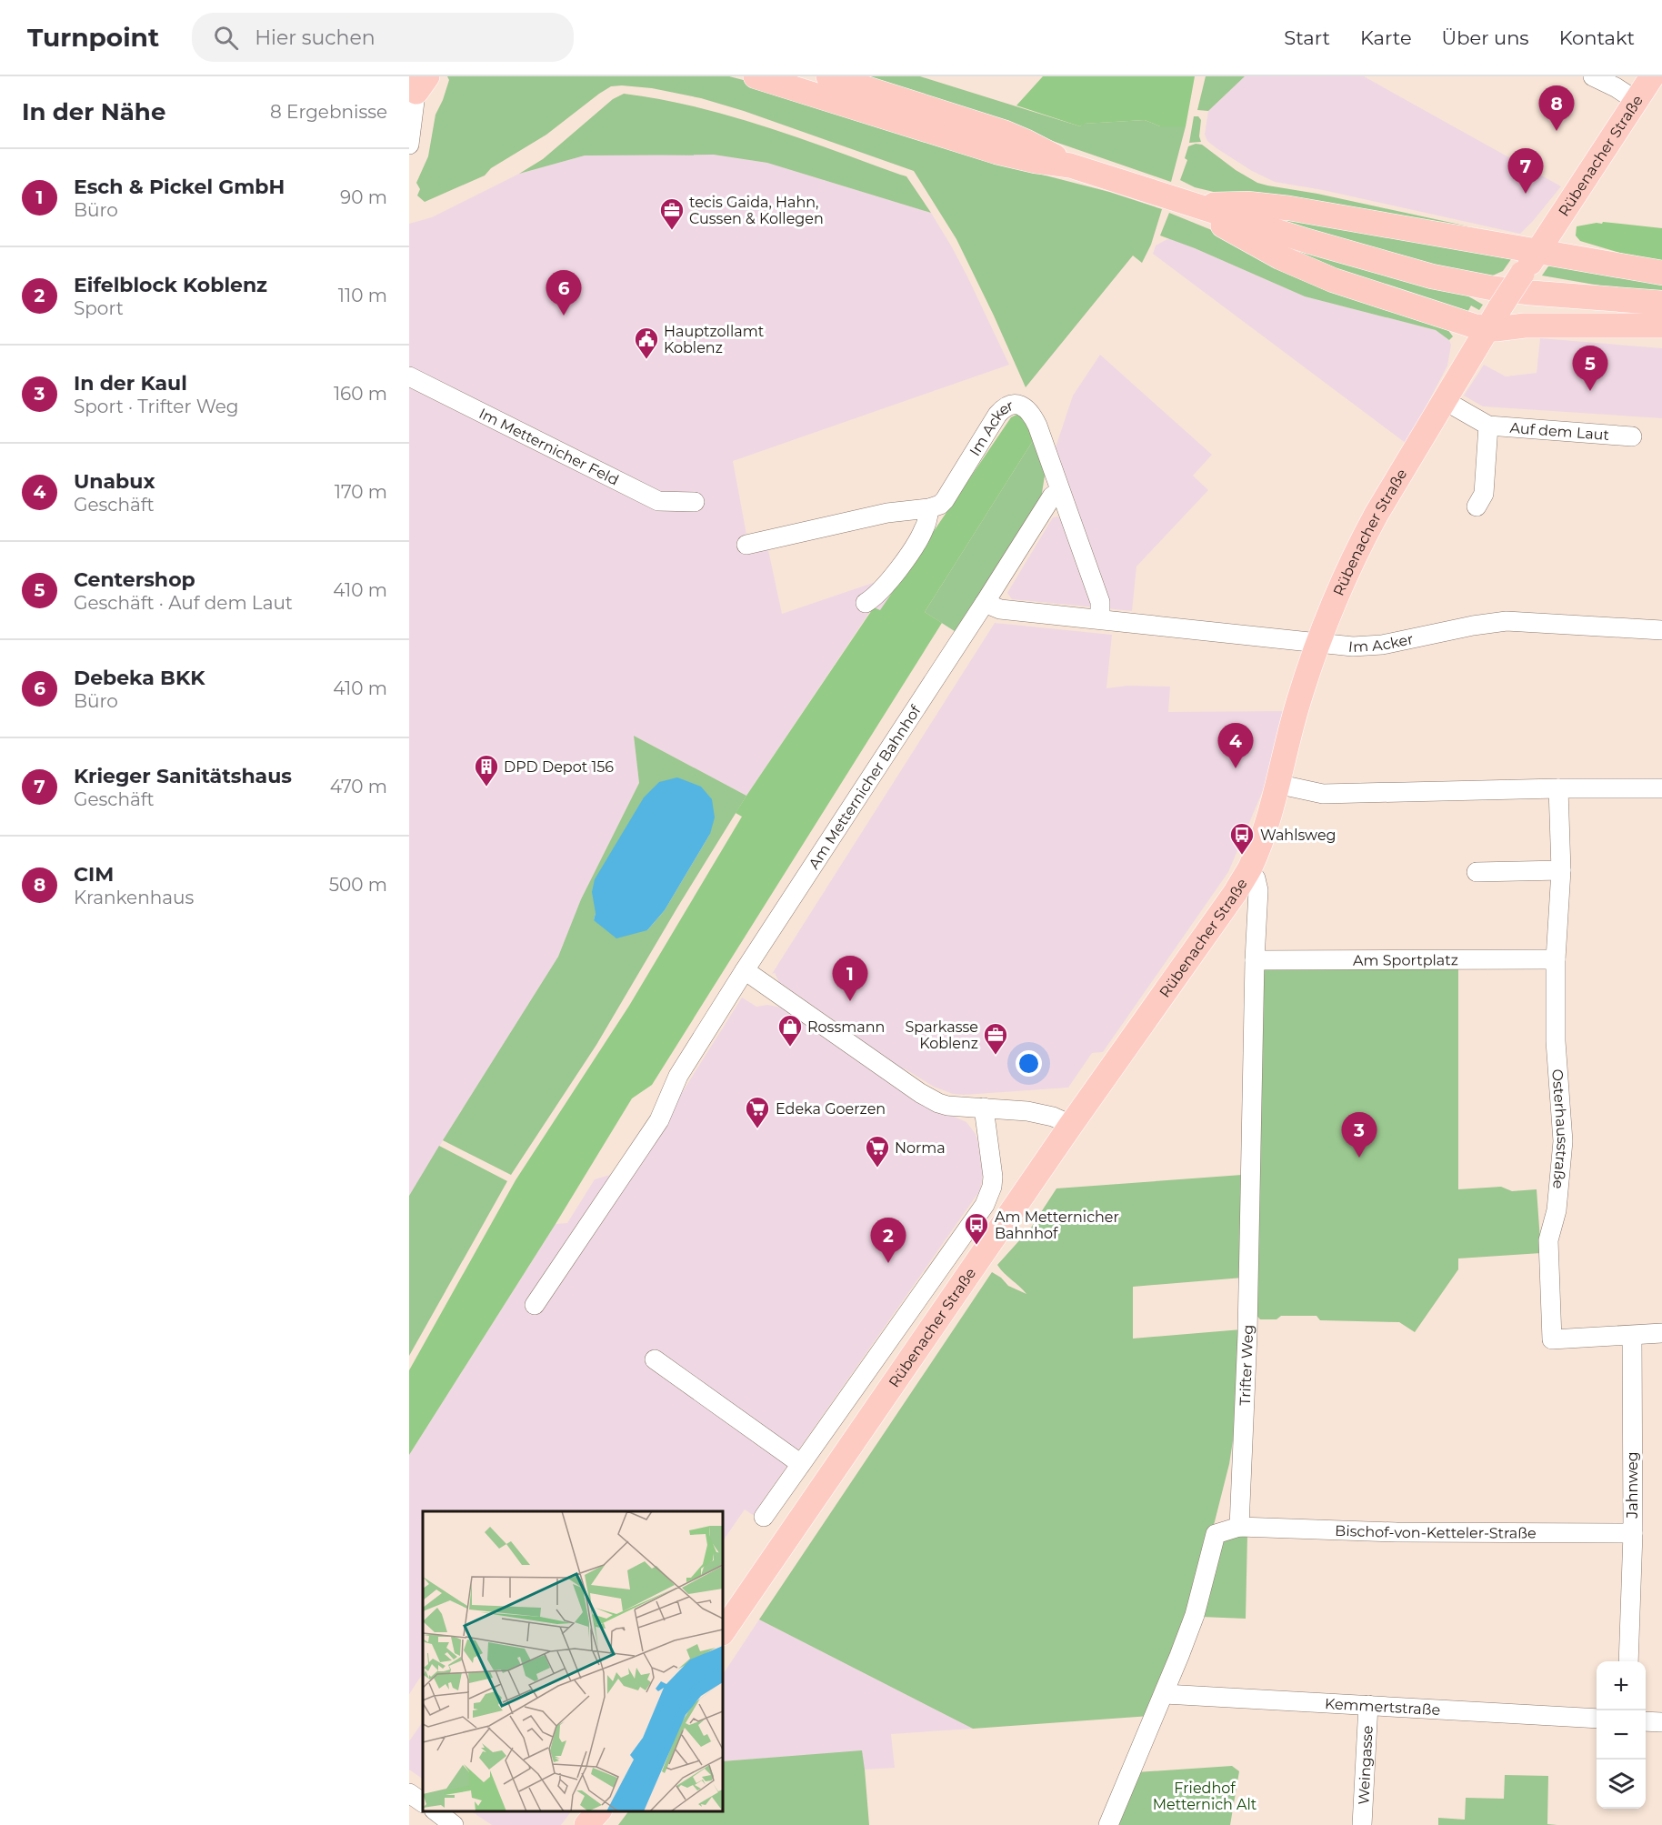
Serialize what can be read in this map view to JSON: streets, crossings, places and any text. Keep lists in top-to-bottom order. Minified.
{"streets":{"main road":["Rübenacher Straße"],"street":["Auf dem Laut","Im Acker","Im Metternicher Feld","Am Metternicher Bahnhof","Am Sportplatz","Osterhausstraße","Trifter Weg","Jahnweg","Bischof-von-Ketteler-Straße","Kemmertstraße","Weingasse"]},"crossings":[["Rübenacher Straße","Auf dem Laut"],["Rübenacher Straße","Im Acker"],["Rübenacher Straße","Trifter Weg"],["Im Acker","Am Metternicher Bahnhof"],["Am Sportplatz","Osterhausstraße"],["Am Sportplatz","Trifter Weg"],["Osterhausstraße","Jahnweg"],["Trifter Weg","Bischof-von-Ketteler-Straße"],["Jahnweg","Bischof-von-Ketteler-Straße"],["Kemmertstraße","Weingasse"]],"parks":["Friedhof Metternich Alt"],"places":{"office":["tecis Gaida, Hahn, Cussen & Kollegen","Sparkasse Koblenz"],"public building":["Hauptzollamt Koblenz"],"building":["DPD Depot 156"],"bus stop":["Wahlsweg","Am Metternicher Bahnhof"],"shop":["Rossmann"],"supermarket":["Edeka Goerzen","Norma"]},"page":{"header":"Turnpoint","search":"Hier suchen","nav":["Start","Karte","Über uns","Kontakt"],"heading":["In der Nähe","8 Ergebnisse"],"pins":["8","7","6","5","4","1","3","2"],"list":[{"mark":"1","name":"Esch & Pickel GmbH","note":"Büro","value":"90 m"},{"mark":"2","name":"Eifelblock Koblenz","note":"Sport","value":"110 m"},{"mark":"3","name":"In der Kaul","note":"Sport · Trifter Weg","value":"160 m"},{"mark":"4","name":"Unabux","note":"Geschäft","value":"170 m"},{"mark":"5","name":"Centershop","note":"Geschäft · Auf dem Laut","value":"410 m"},{"mark":"6","name":"Debeka BKK","note":"Büro","value":"410 m"},{"mark":"7","name":"Krieger Sanitätshaus","note":"Geschäft","value":"470 m"},{"mark":"8","name":"CIM","note":"Krankenhaus","value":"500 m"}],"map_buttons":["+","−"]}}
